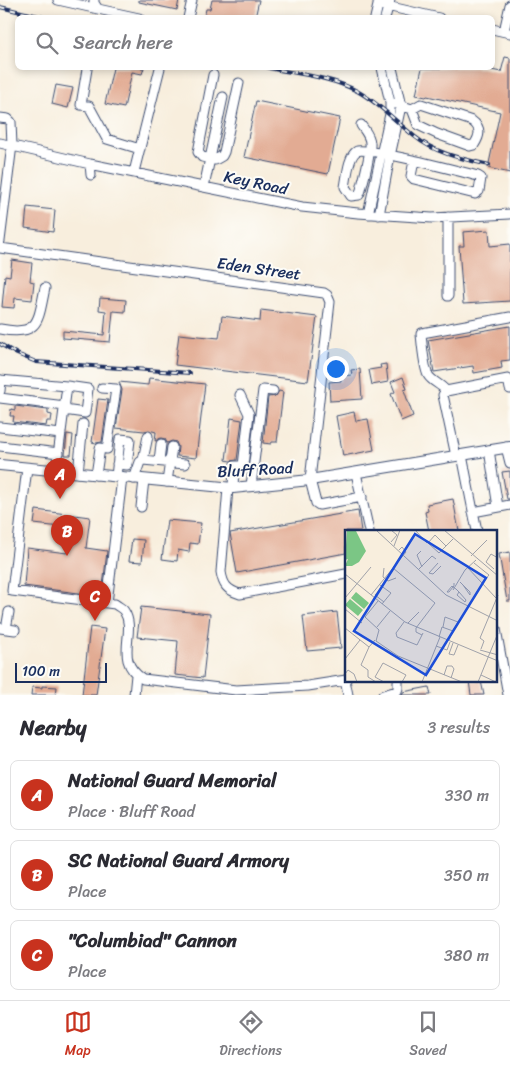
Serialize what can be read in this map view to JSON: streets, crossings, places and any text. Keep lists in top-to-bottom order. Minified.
{"streets":{"main road":["Bluff Road"],"street":["Key Road","Eden Street"]},"crossings":[["Eden Street","Bluff Road"]],"scale_bar":"100 m","page":{"search":"Search here","pins":["A","B","C"],"scale":"100 m","heading":["Nearby","3 results"],"list":[{"mark":"A","name":"National Guard Memorial","note":"Place · Bluff Road","value":"330 m"},{"mark":"B","name":"SC National Guard Armory","note":"Place","value":"350 m"},{"mark":"C","name":"\"Columbiad\" Cannon","note":"Place","value":"380 m"}],"nav":["Map","Directions","Saved"]}}
